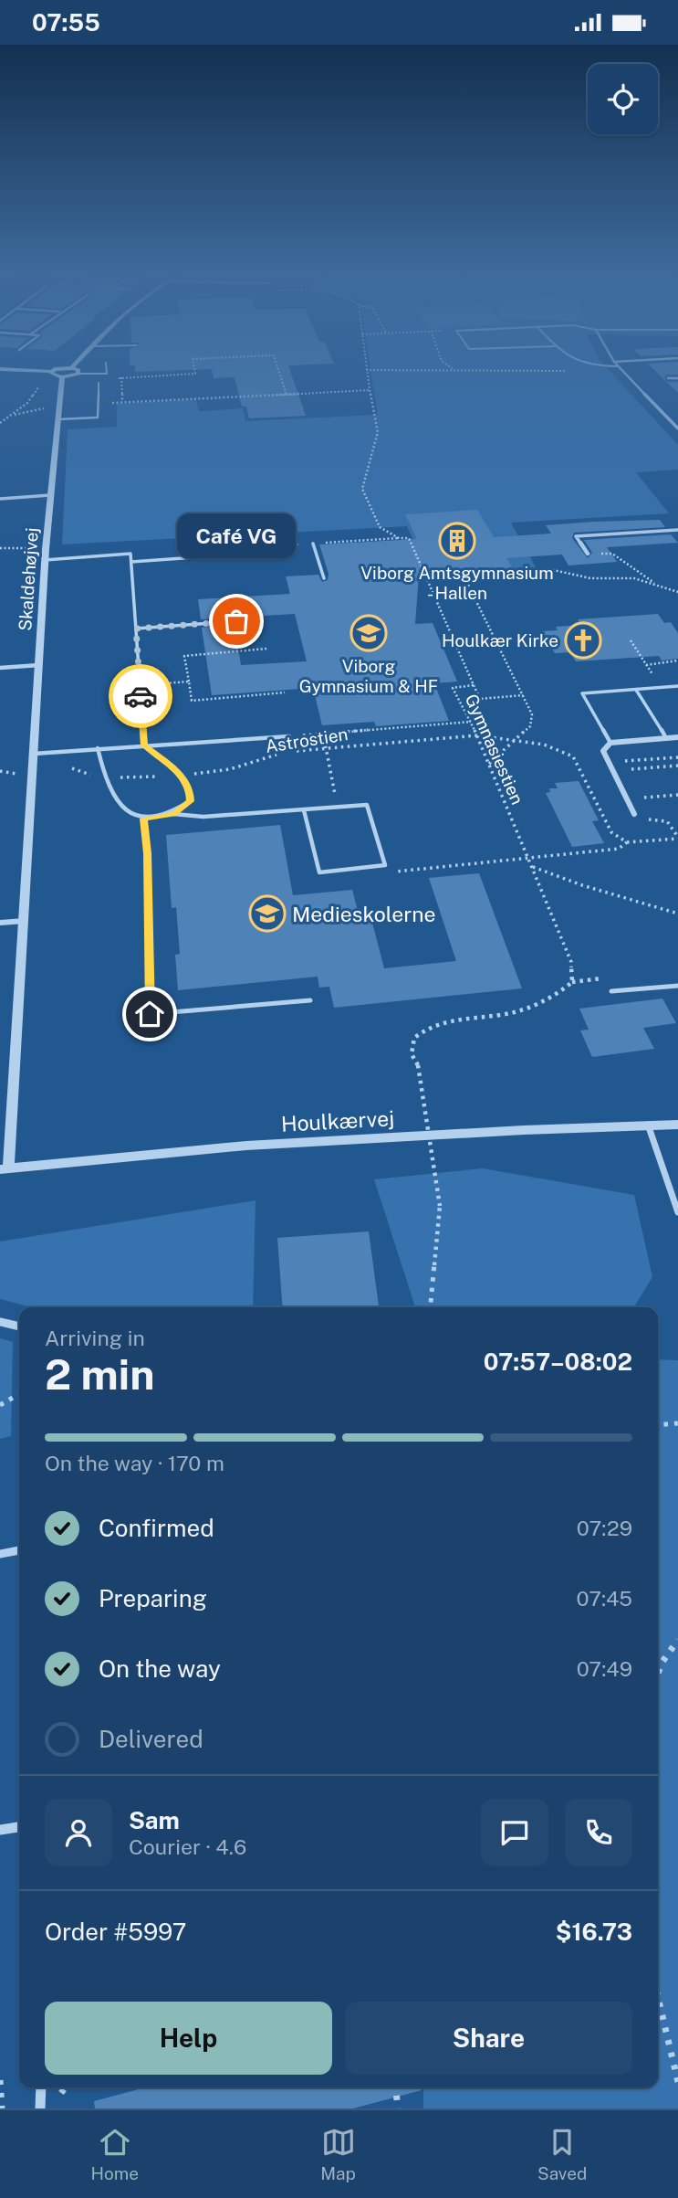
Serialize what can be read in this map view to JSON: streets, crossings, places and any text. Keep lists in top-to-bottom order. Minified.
{"streets":{"street":["Skaldehøjvej","Houlkærvej"],"path":["Astrostien","Gymnasiestien"]},"crossings":[["Skaldehøjvej","Astrostien"],["Skaldehøjvej","Houlkærvej"],["Astrostien","Gymnasiestien"]],"places":{"building":["Viborg Amtsgymnasium - Hallen"],"other":["Café VG"],"school or university":["Viborg Gymnasium & HF","Medieskolerne"],"church":["Houlkær Kirke"]},"page":{"status":"07:55","bubble":"Café VG","heading":["2 min","Arriving in","07:57–08:02"],"panel":["Sam","Courier · 4.6","Order #5997","$16.73"],"bar":"On the way · 170 m","list":[["Confirmed","07:29"],["Preparing","07:45"],["On the way","07:49"],"Delivered"],"buttons":["Help","Share"],"tabs":["Home","Map","Saved"]}}
